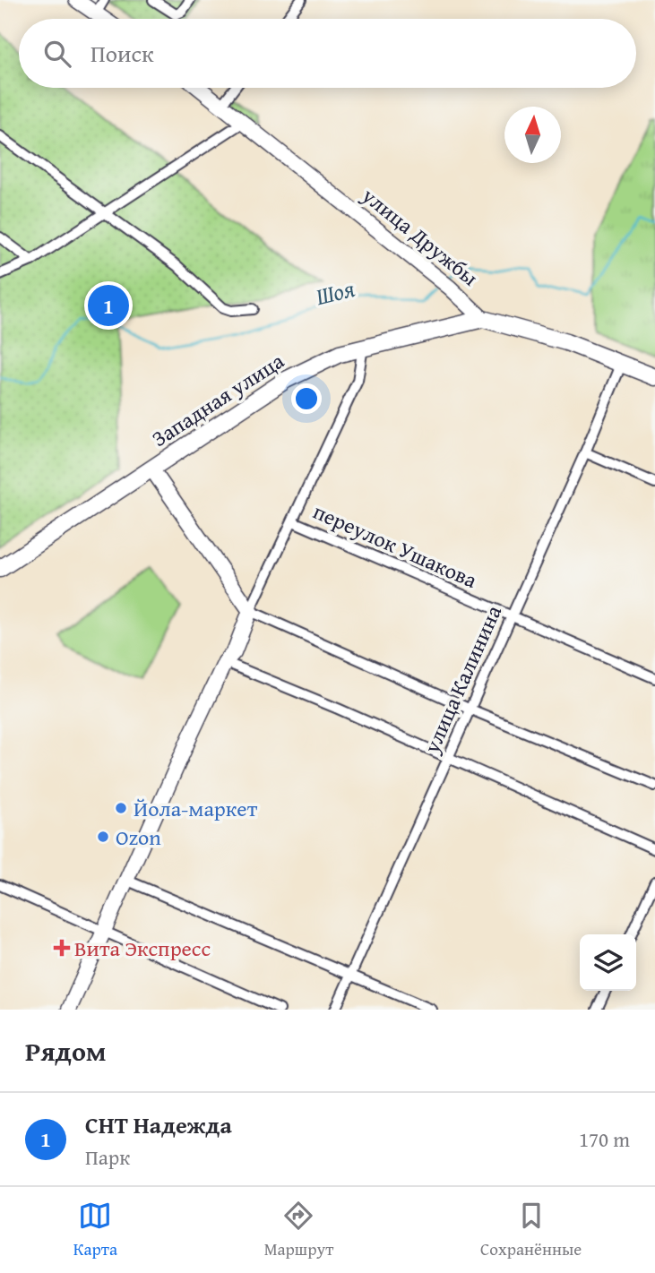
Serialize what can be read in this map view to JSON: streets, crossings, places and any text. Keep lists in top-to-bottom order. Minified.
{"streets":{"main road":["улица Дружбы","Западная улица"],"street":["переулок Ушакова","улица Калинина"]},"crossings":[["улица Дружбы","Западная улица"],["улица Дружбы","улица Калинина"],["переулок Ушакова","улица Калинина"]],"water":["Шоя"],"places":{"other":["Йола-маркет","Ozon"],"health":["Вита Экспресс"]},"north":"top","page":{"search":"Поиск","pins":"1","heading":"Рядом","list":[{"mark":"1","name":"СНТ Надежда","note":"Парк","value":"170 m"}],"nav":["Карта","Маршрут","Сохранённые"]}}
